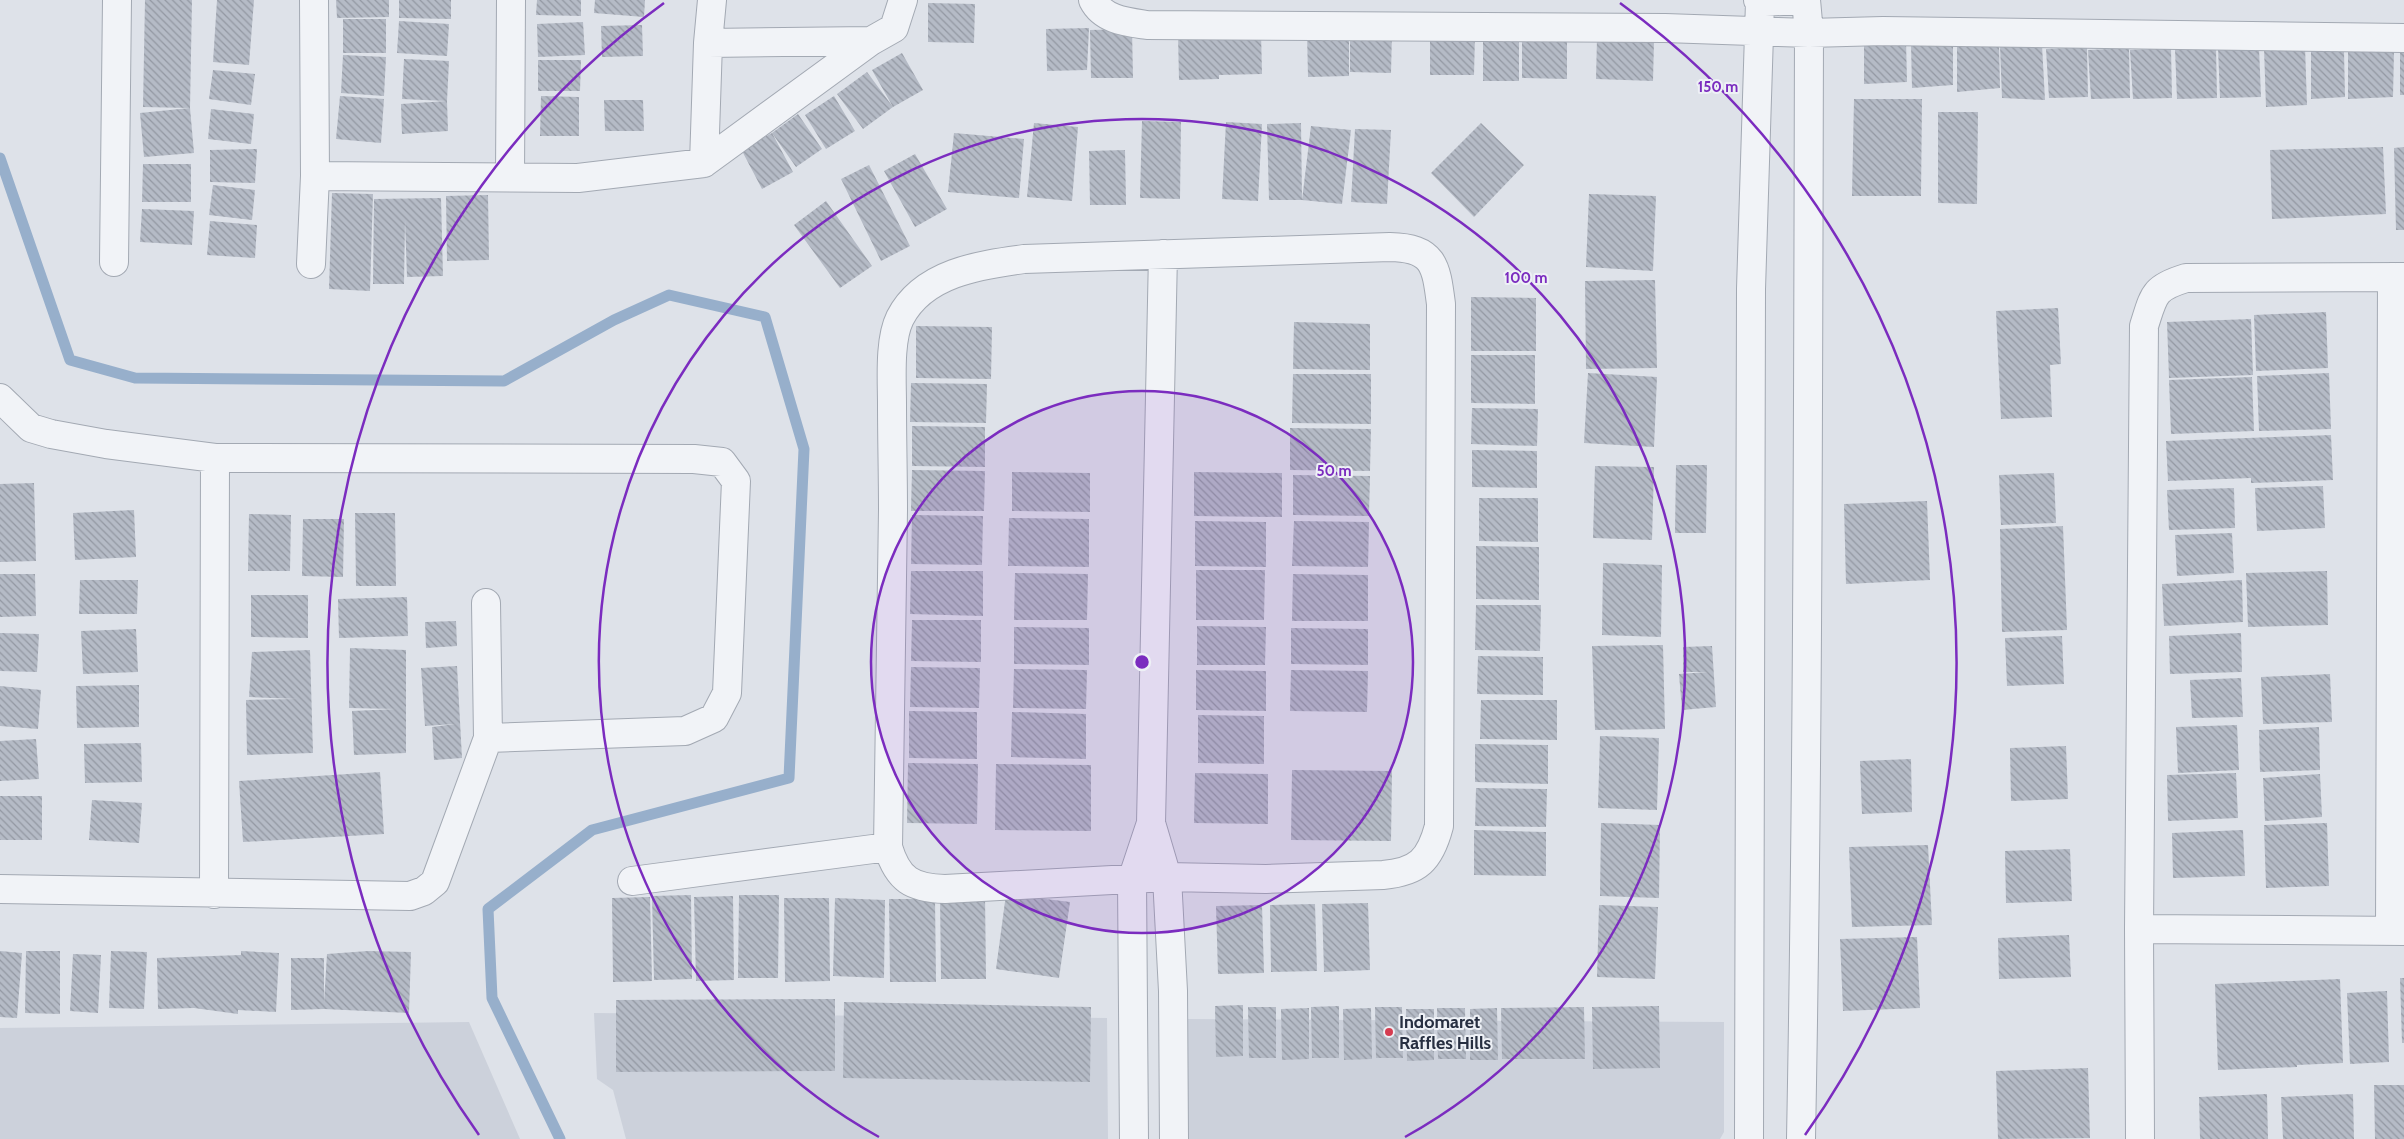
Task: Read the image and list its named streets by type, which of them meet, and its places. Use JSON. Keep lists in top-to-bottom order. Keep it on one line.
{"places":["Indomaret Raffles Hills"],"rings":["150 m","100 m","50 m"]}
